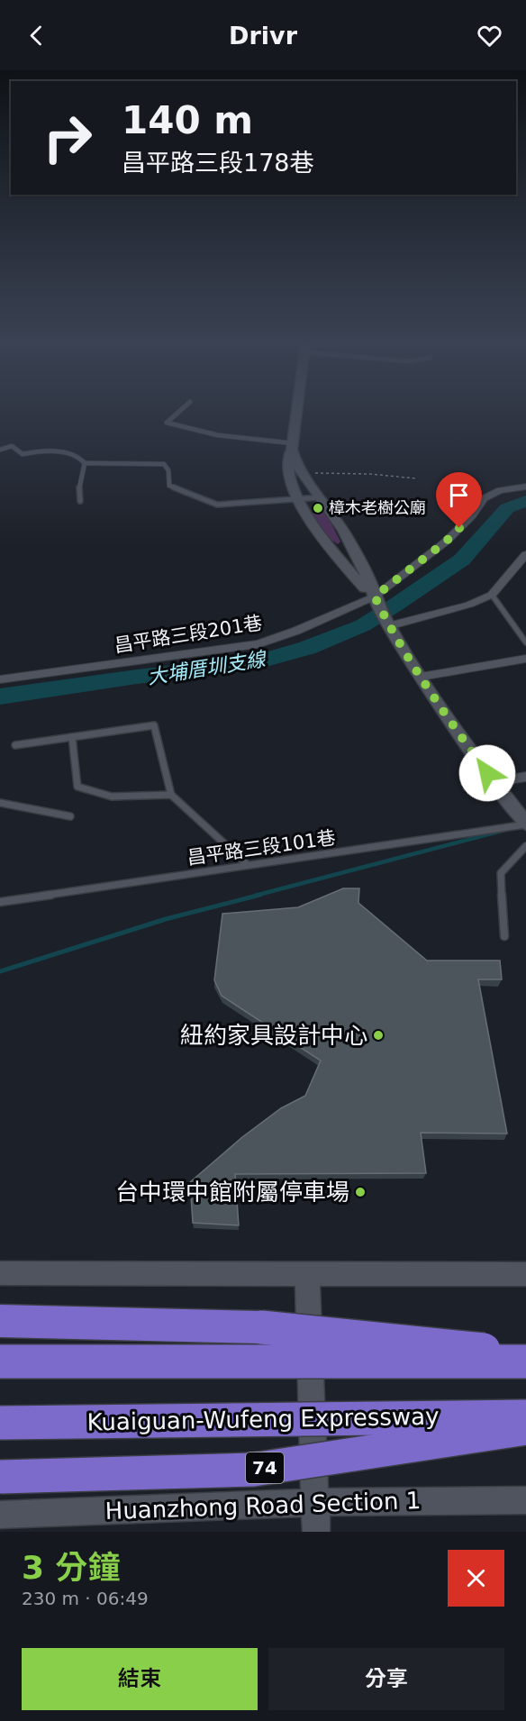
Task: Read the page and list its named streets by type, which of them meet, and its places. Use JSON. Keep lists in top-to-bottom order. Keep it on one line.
{"streets":{"highway":["Kuaiguan-Wufeng Expressway","74"],"street":["昌平路三段201巷","Huanzhong Road Section 1"],"lane":["昌平路三段101巷"]},"water":["大埔厝圳支線"],"places":["樟木老樹公廟","紐約家具設計中心","台中環中館附屬停車場"],"page":{"header":"Drivr","turn":["140 m","昌平路三段178巷"],"heading":["3 分鐘","230 m · 06:49"],"buttons":["結束","分享"]}}
